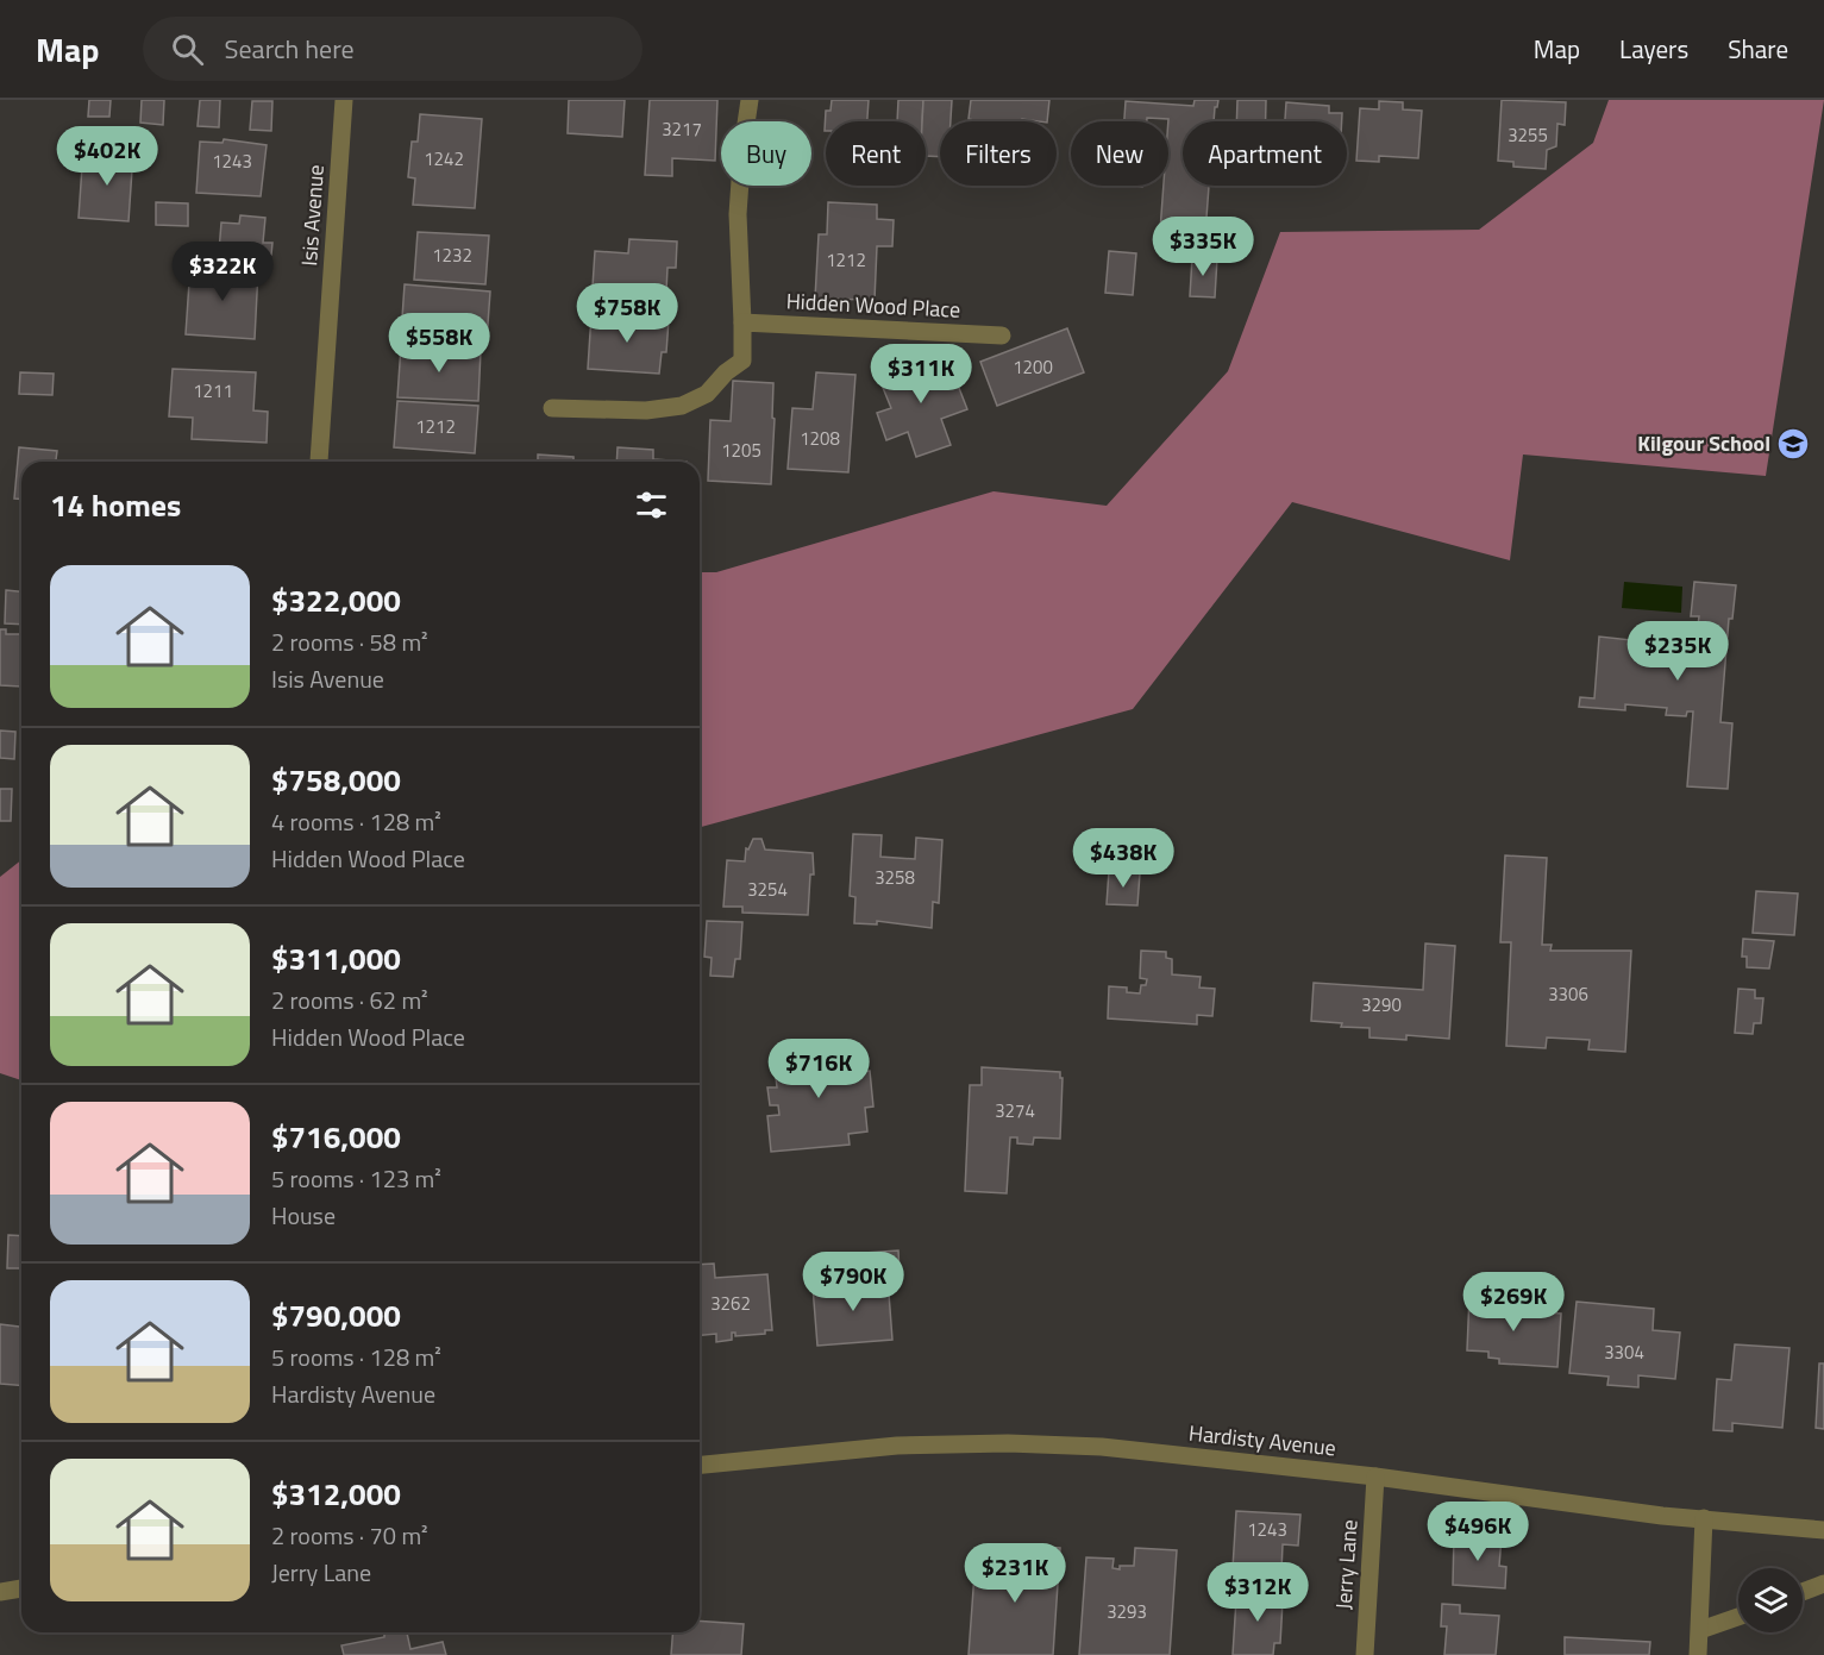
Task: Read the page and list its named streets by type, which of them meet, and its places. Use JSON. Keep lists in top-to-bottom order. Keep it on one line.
{"streets":{"street":["Isis Avenue","Hidden Wood Place","Hardisty Avenue","Jerry Lane"]},"crossings":[["Hardisty Avenue","Jerry Lane"]],"places":{"school or university":["Kilgour School"]},"house_numbers":["3217","3255","1242","1243","1232","1212","1200","1211","1212","1208","1205","3258","3254","3306","3290","3274","3262","3304","1243","3293"],"page":{"header":"Map","search":"Search here","nav":["Map","Layers","Share"],"chip":["Buy","Rent","Filters","New","Apartment"],"price":["$402K","$335K","$322K","$758K","$558K","$311K","$235K","$438K","$716K","$790K","$269K","$496K","$231K","$312K"],"heading":"14 homes","list":[{"name":"$322,000","note":"2 rooms · 58 m² · Isis Avenue"},{"name":"$758,000","note":"4 rooms · 128 m² · Hidden Wood Place"},{"name":"$311,000","note":"2 rooms · 62 m² · Hidden Wood Place"},{"name":"$716,000","note":"5 rooms · 123 m² · House"},{"name":"$790,000","note":"5 rooms · 128 m² · Hardisty Avenue"},{"name":"$312,000","note":"2 rooms · 70 m² · Jerry Lane"}]}}
